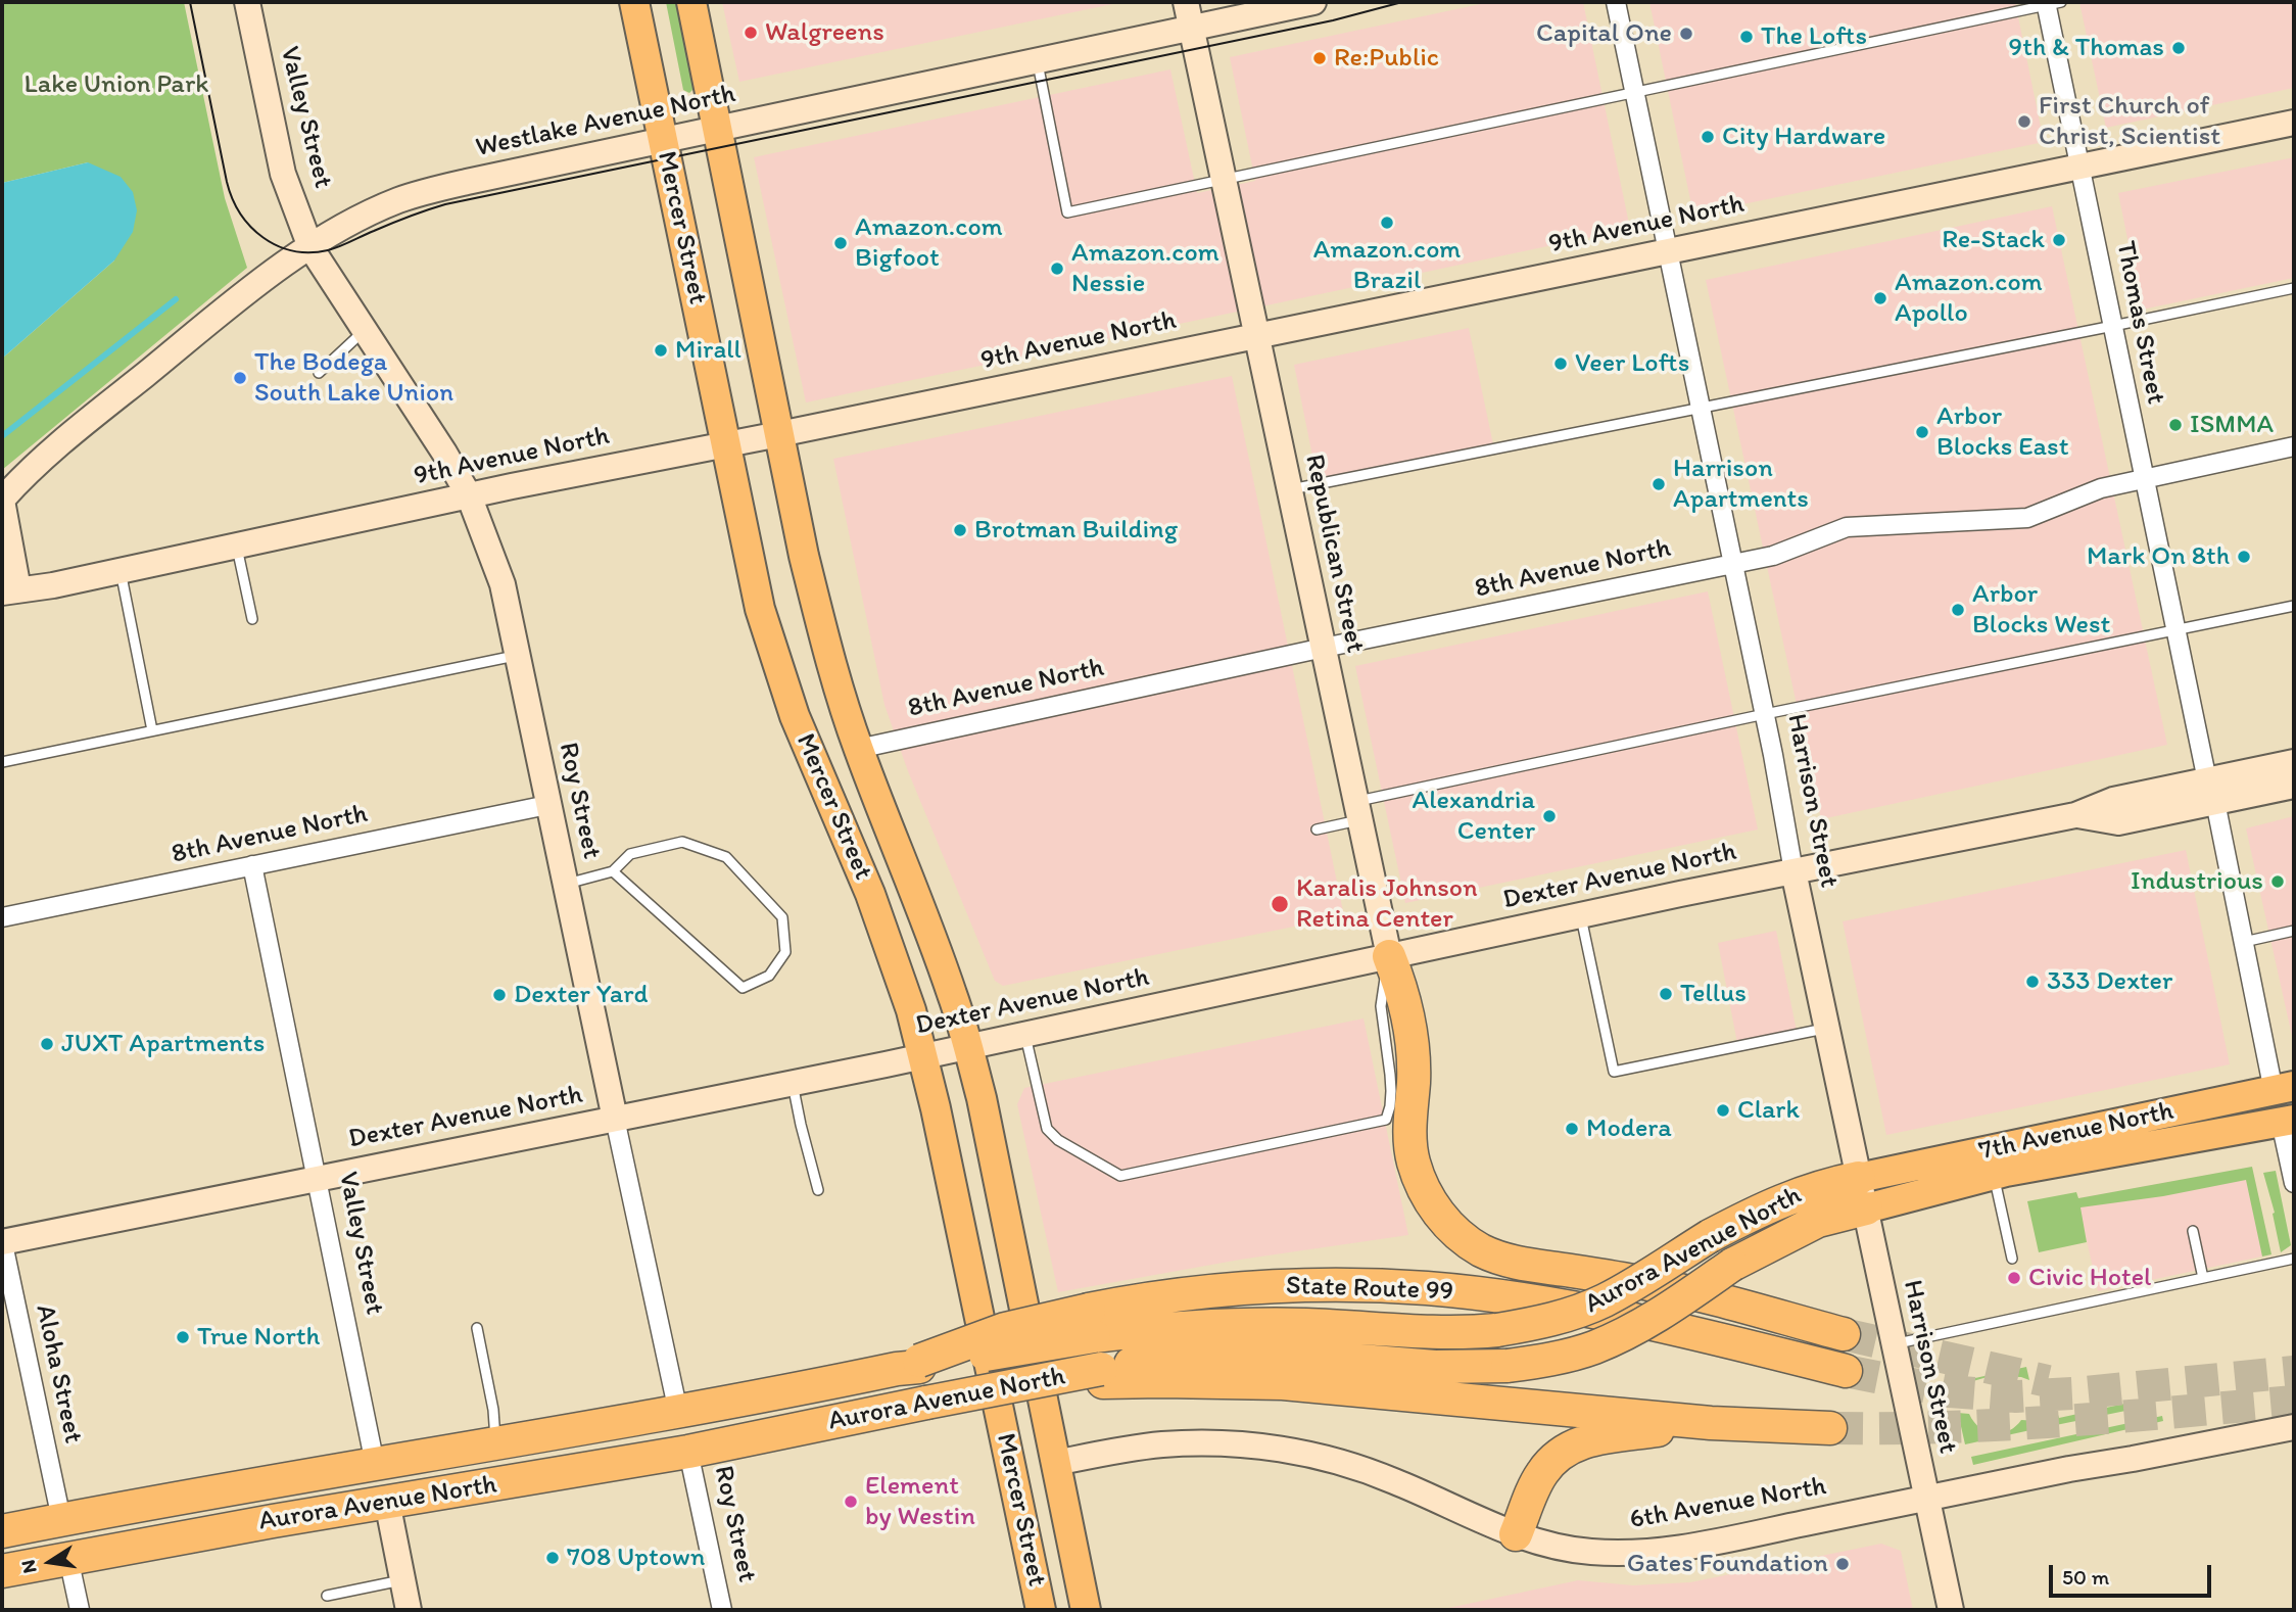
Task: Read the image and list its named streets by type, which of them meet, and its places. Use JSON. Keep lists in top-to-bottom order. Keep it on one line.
{"streets":{"highway":["Aurora Avenue North","State Route 99"],"main road":["Valley Street","Westlake Avenue North","9th Avenue North","Mercer Street","Republican Street","Roy Street","Harrison Street","Dexter Avenue North","7th Avenue North","6th Avenue North"],"street":["Thomas Street","8th Avenue North","Aloha Street"]},"crossings":[["Valley Street","Westlake Avenue North"],["Valley Street","8th Avenue North"],["Valley Street","Roy Street"],["Valley Street","Dexter Avenue North"],["Valley Street","Aurora Avenue North"],["Westlake Avenue North","9th Avenue North"],["Westlake Avenue North","Mercer Street"],["Westlake Avenue North","Republican Street"],["Westlake Avenue North","Roy Street"],["9th Avenue North","Mercer Street"],["9th Avenue North","Thomas Street"],["9th Avenue North","Republican Street"],["9th Avenue North","Roy Street"],["9th Avenue North","Harrison Street"],["Mercer Street","8th Avenue North"],["Mercer Street","Dexter Avenue North"],["Mercer Street","6th Avenue North"],["Thomas Street","8th Avenue North"],["Thomas Street","Dexter Avenue North"],["Thomas Street","7th Avenue North"],["Republican Street","8th Avenue North"],["Republican Street","Dexter Avenue North"],["8th Avenue North","Roy Street"],["8th Avenue North","Harrison Street"],["Roy Street","Dexter Avenue North"],["Roy Street","Aurora Avenue North"],["Harrison Street","Dexter Avenue North"],["Harrison Street","7th Avenue North"],["Harrison Street","Aurora Avenue North"],["Harrison Street","6th Avenue North"],["Dexter Avenue North","Aloha Street"],["7th Avenue North","Aurora Avenue North"],["Aurora Avenue North","State Route 99"],["Aurora Avenue North","Aloha Street"]],"parks":["Lake Union Park"],"places":["Walgreens","Capital One","The Lofts","9th & Thomas","Re:Public","First Church of Christ, Scientist","City Hardware","Amazon.com Brazil","Re-Stack","Amazon.com Bigfoot","Amazon.com Nessie","Amazon.com Apollo","Mirall","Veer Lofts","The Bodega South Lake Union","ISMMA","Arbor Blocks East","Harrison Apartments","Brotman Building","Mark On 8th","Arbor Blocks West","Alexandria Center","Industrious","Karalis Johnson Retina Center","333 Dexter","Tellus","Dexter Yard","JUXT Apartments","Clark","Modera","Civic Hotel","True North","Element by Westin","708 Uptown","Gates Foundation"],"scale_bar":"50 m","north":"left"}
